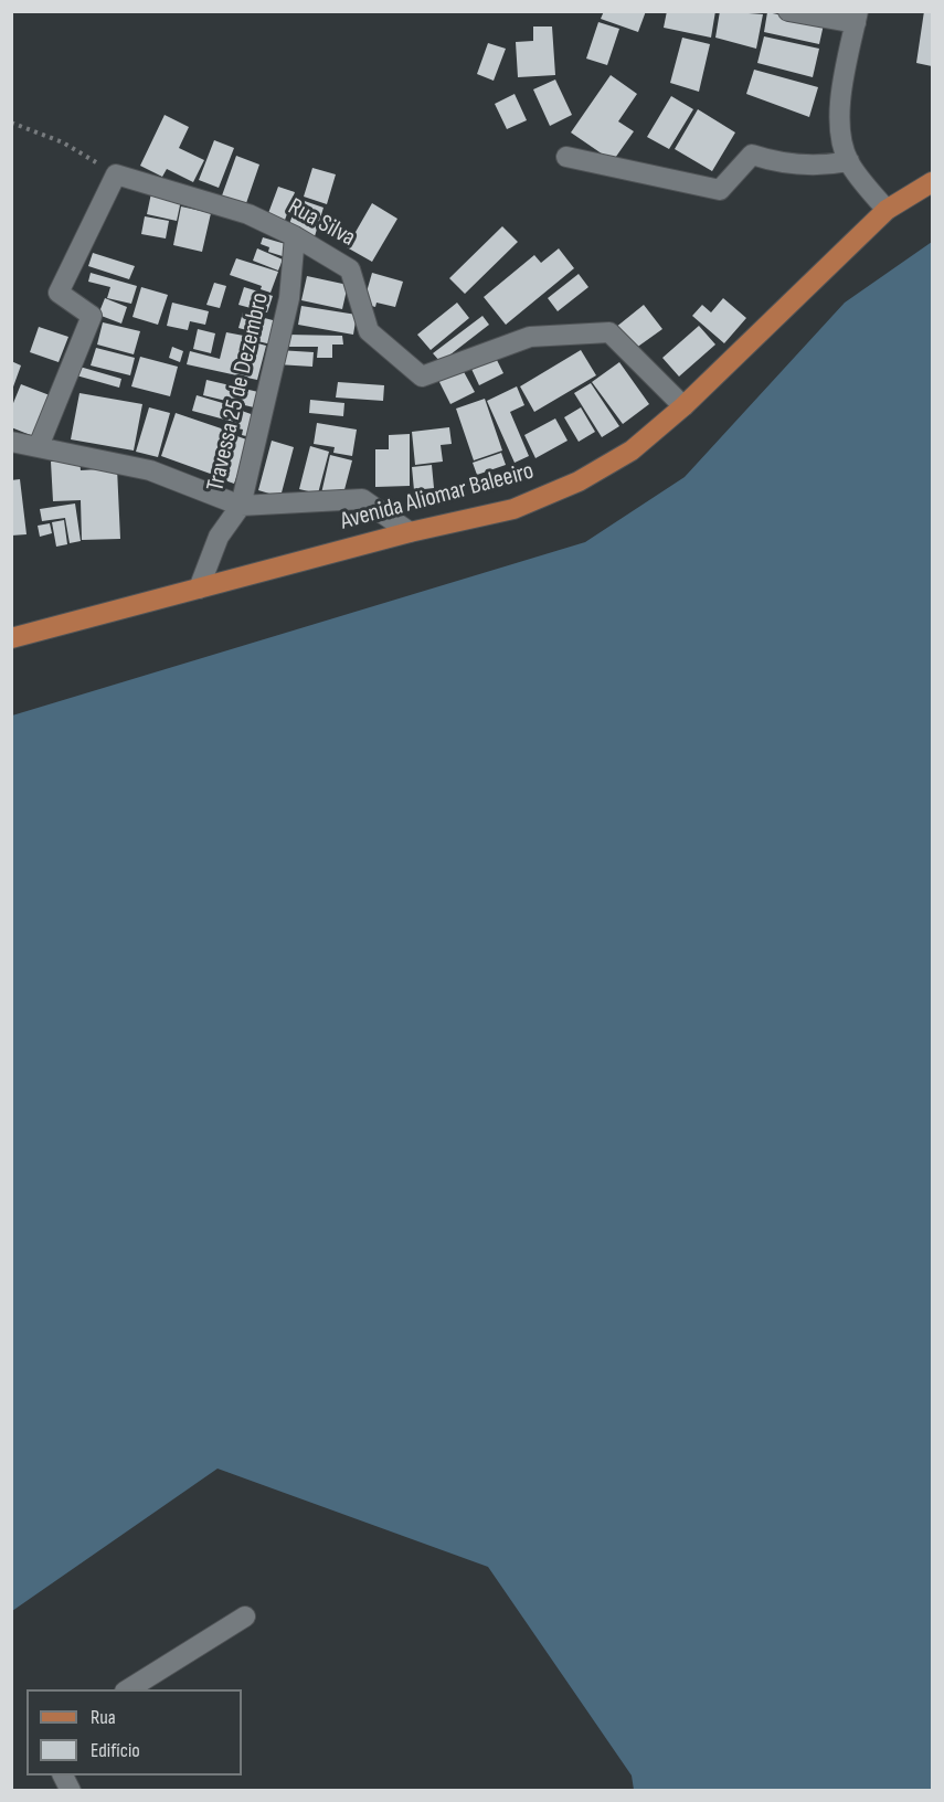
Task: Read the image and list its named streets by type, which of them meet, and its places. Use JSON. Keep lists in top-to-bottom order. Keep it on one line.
{"streets":{"main road":["Avenida Aliomar Baleeiro"],"street":["Rua Silva","Travessa 25 de Dezembro"]},"crossings":[["Rua Silva","Travessa 25 de Dezembro"],["Rua Silva","Avenida Aliomar Baleeiro"],["Travessa 25 de Dezembro","Avenida Aliomar Baleeiro"]],"legend":["Rua","Edifício"]}
